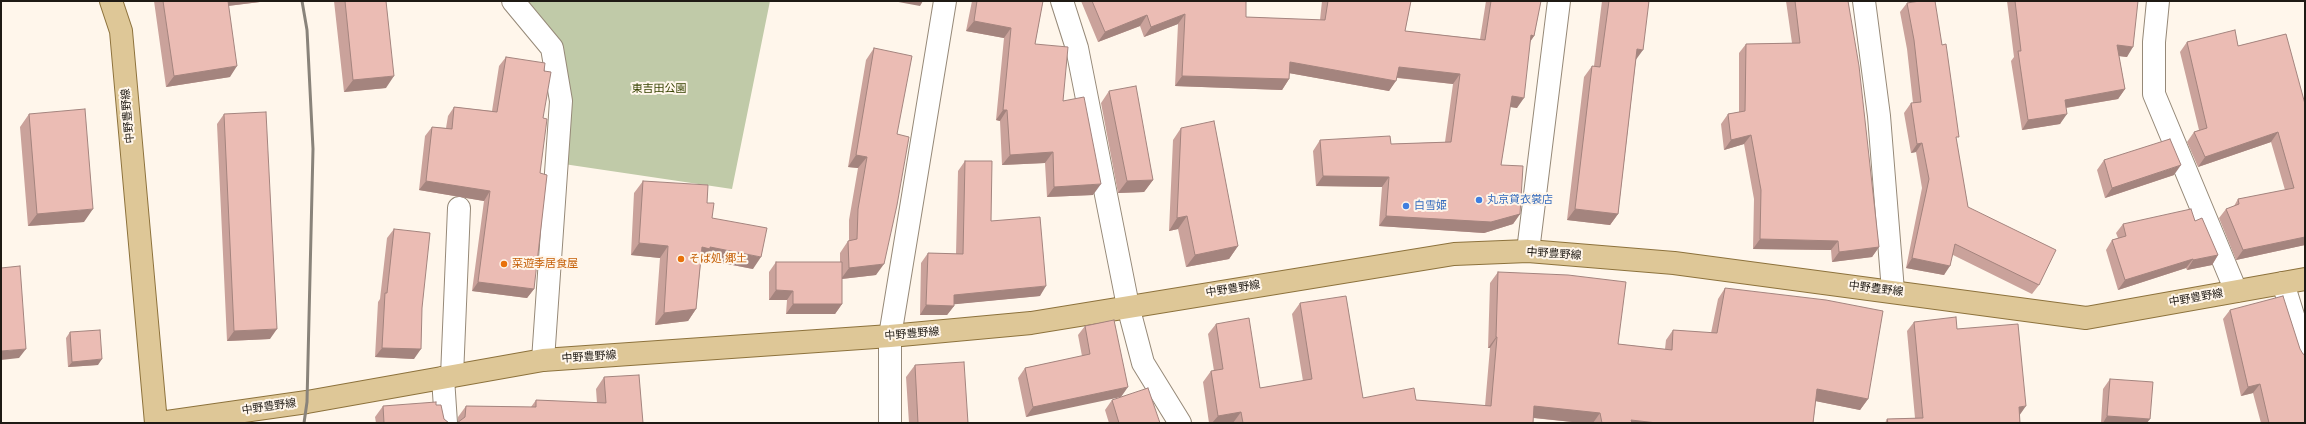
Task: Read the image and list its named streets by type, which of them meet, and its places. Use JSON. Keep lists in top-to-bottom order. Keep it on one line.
{"streets":{"main road":["中野豊野線"]},"parks":["東吉田公園"],"places":["丸京貸衣裳店","白雪姫","そば処 郷土","菜遊季居食屋"]}
